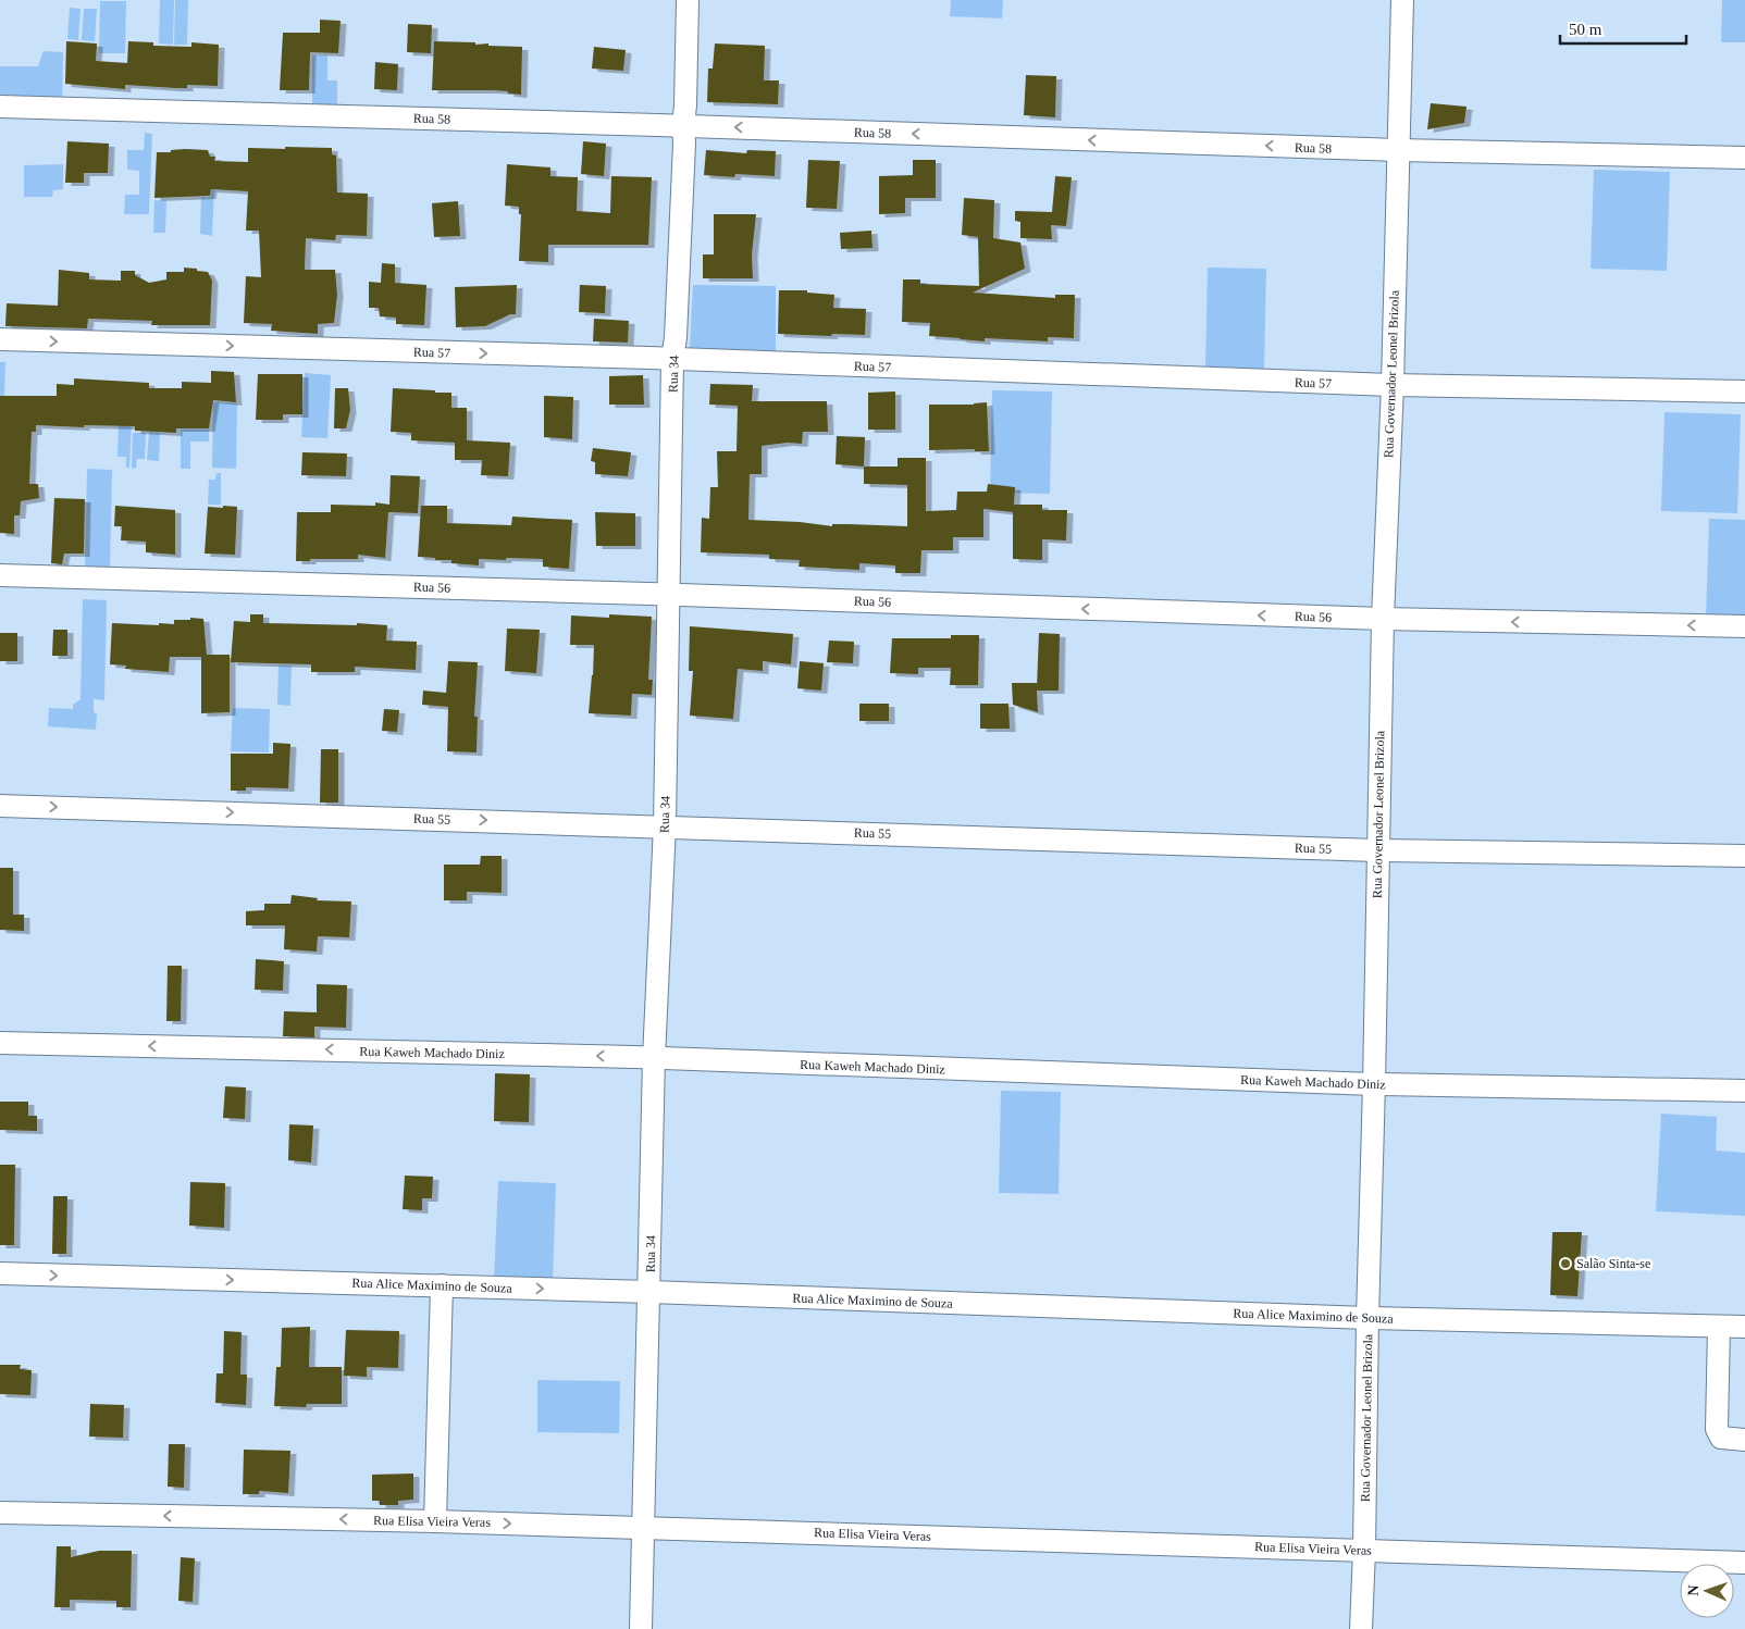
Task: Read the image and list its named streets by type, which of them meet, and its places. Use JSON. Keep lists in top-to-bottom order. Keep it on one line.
{"streets":{"street":["Rua 58","Rua 57","Rua 34","Rua Governador Leonel Brizola","Rua 56","Rua 55","Rua Kaweh Machado Diniz","Rua Alice Maximino de Souza","Rua Elisa Vieira Veras"]},"crossings":[["Rua 58","Rua 34"],["Rua 58","Rua Governador Leonel Brizola"],["Rua 57","Rua 34"],["Rua 57","Rua Governador Leonel Brizola"],["Rua 34","Rua 56"],["Rua 34","Rua 55"],["Rua 34","Rua Kaweh Machado Diniz"],["Rua 34","Rua Alice Maximino de Souza"],["Rua 34","Rua Elisa Vieira Veras"],["Rua Governador Leonel Brizola","Rua 56"],["Rua Governador Leonel Brizola","Rua 55"],["Rua Governador Leonel Brizola","Rua Kaweh Machado Diniz"],["Rua Governador Leonel Brizola","Rua Alice Maximino de Souza"],["Rua Governador Leonel Brizola","Rua Elisa Vieira Veras"]],"one_way":["Rua 58","Rua 57","Rua 56","Rua 55","Rua Kaweh Machado Diniz","Rua Alice Maximino de Souza"],"places":["Salão Sinta-se"],"scale_bar":"50 m","north":"left"}
